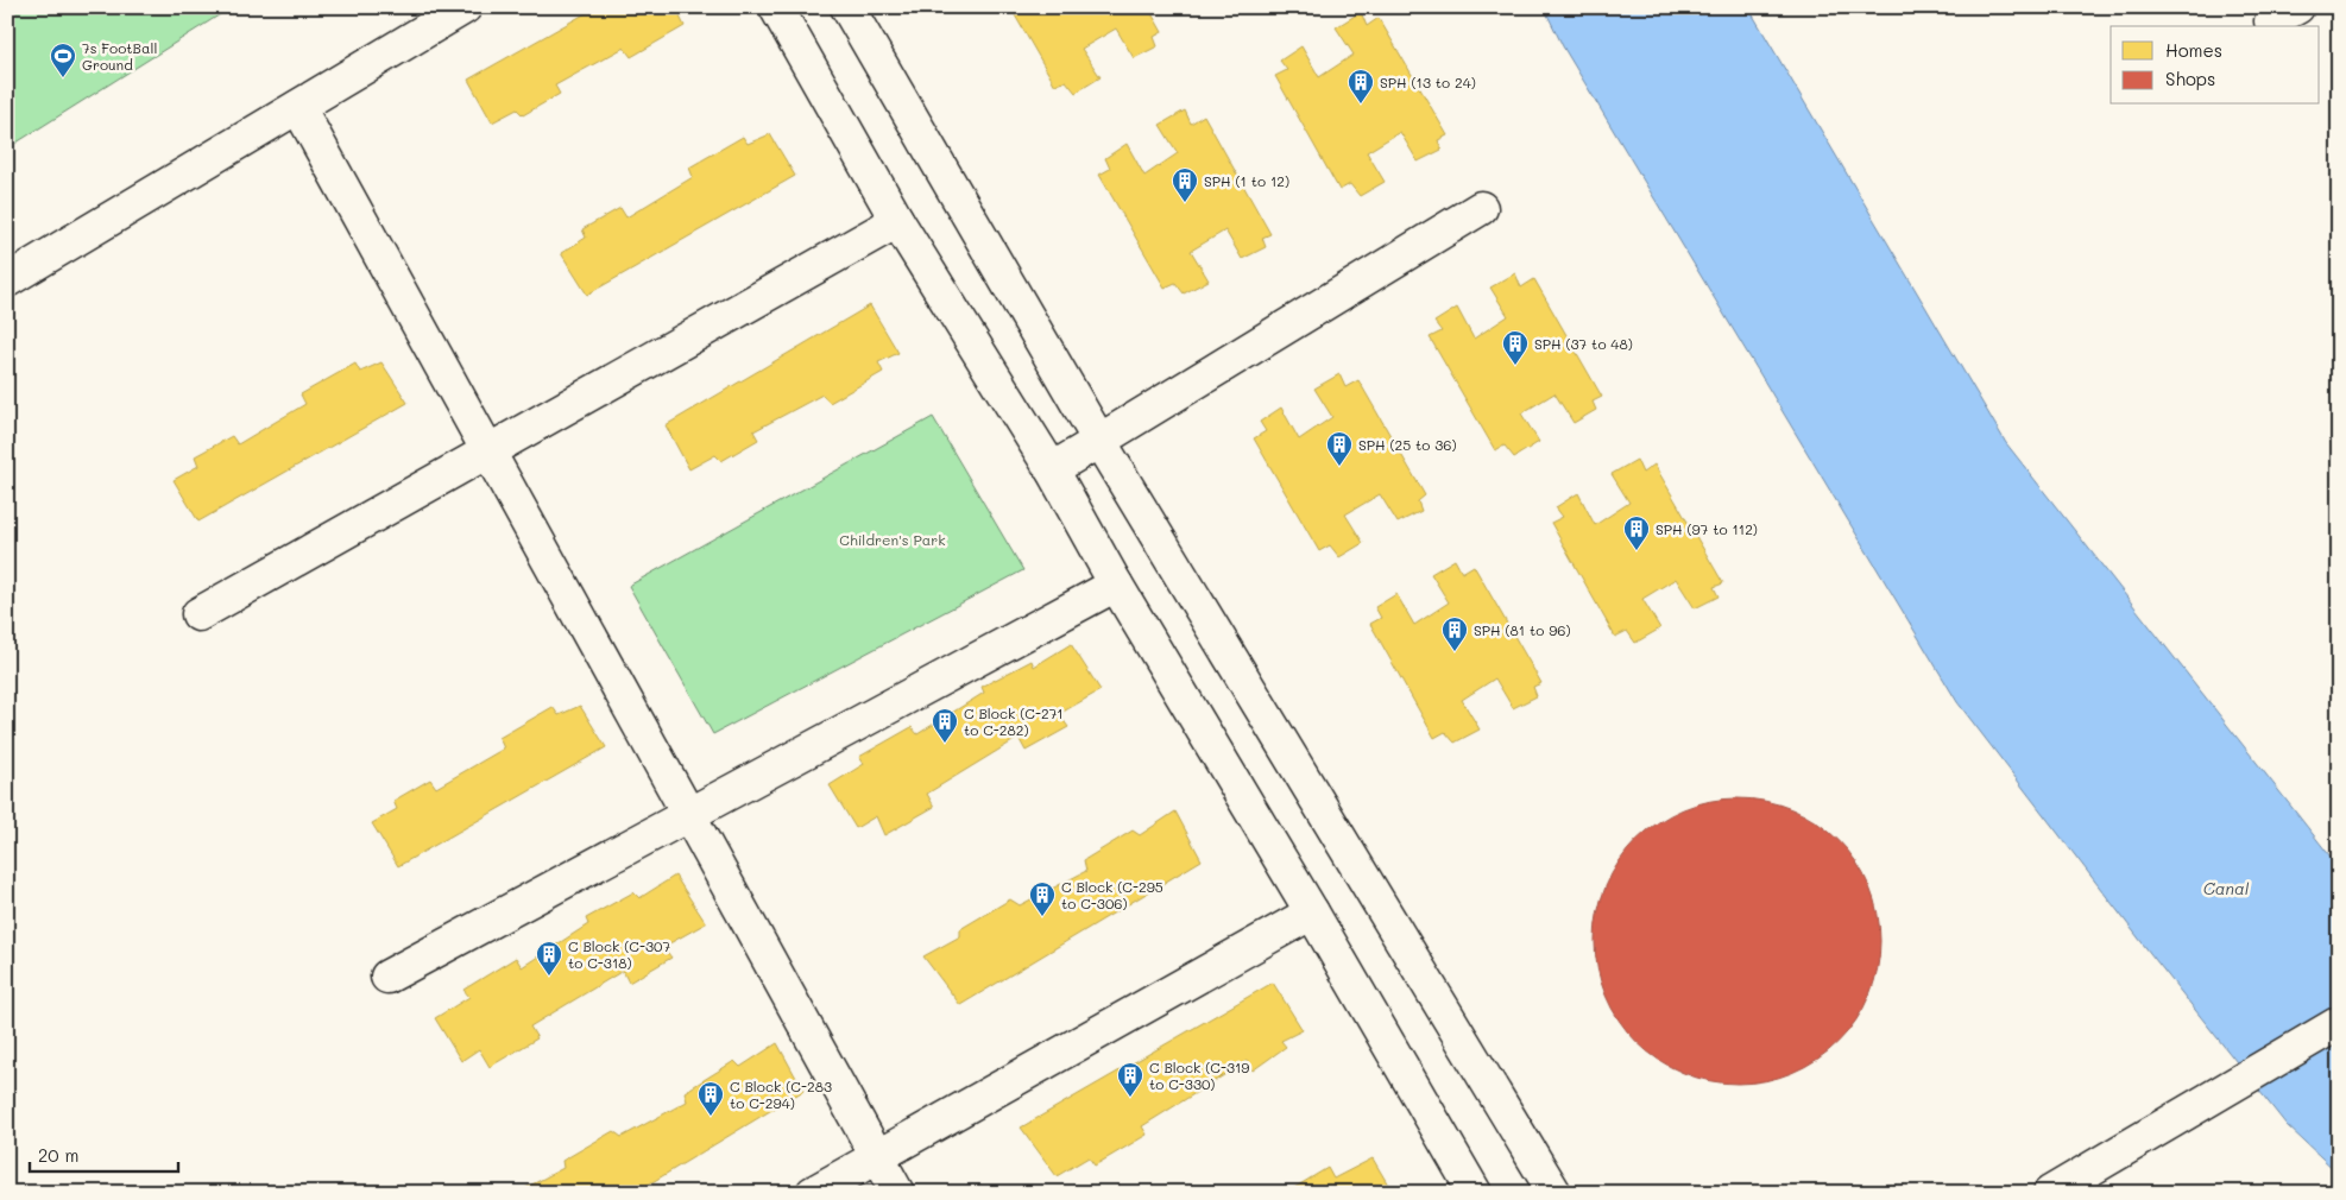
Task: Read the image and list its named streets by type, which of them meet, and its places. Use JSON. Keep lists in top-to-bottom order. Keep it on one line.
{"water":["Canal"],"parks":["Children's Park"],"places":{"sports":["7s FootBall Ground"],"building":["SPH (13 to 24)","SPH (1 to 12)","SPH (37 to 48)","SPH (25 to 36)","SPH (97 to 112)","SPH (81 to 96)","C Block (C-271 to C-282)","C Block (C-295 to C-306)","C Block (C-307 to C-318)","C Block (C-319 to C-330)","C Block (C-283 to C-294)"]},"legend":["Homes","Shops"],"scale_bar":"20 m"}
